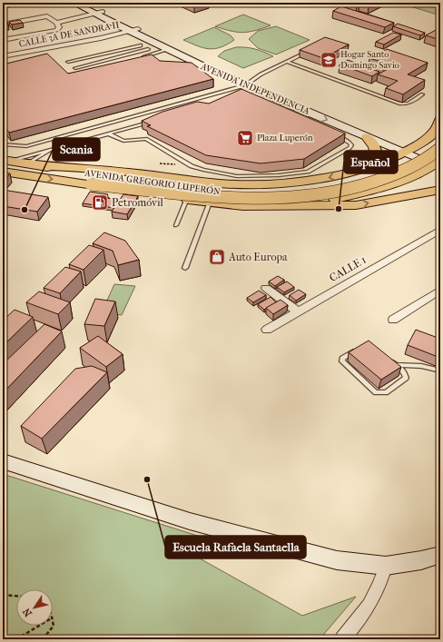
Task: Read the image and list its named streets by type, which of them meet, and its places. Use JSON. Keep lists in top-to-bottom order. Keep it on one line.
{"streets":{"main road":["AVENIDA INDEPENDENCIA","AVENIDA GREGORIO LUPERÓN"],"street":["CALLE 3A DE SANDRA II","CALLE 1"]},"crossings":[["CALLE 3A DE SANDRA II","AVENIDA INDEPENDENCIA"]],"places":{"school or university":["Hogar Santo Domingo Savio"],"supermarket":["Plaza Luperón"],"fuel station":["Petromóvil"],"other":["Español","Scania","Escuela Rafaela Santaella"],"shop":["Auto Europa"]},"north":"bottom left"}
